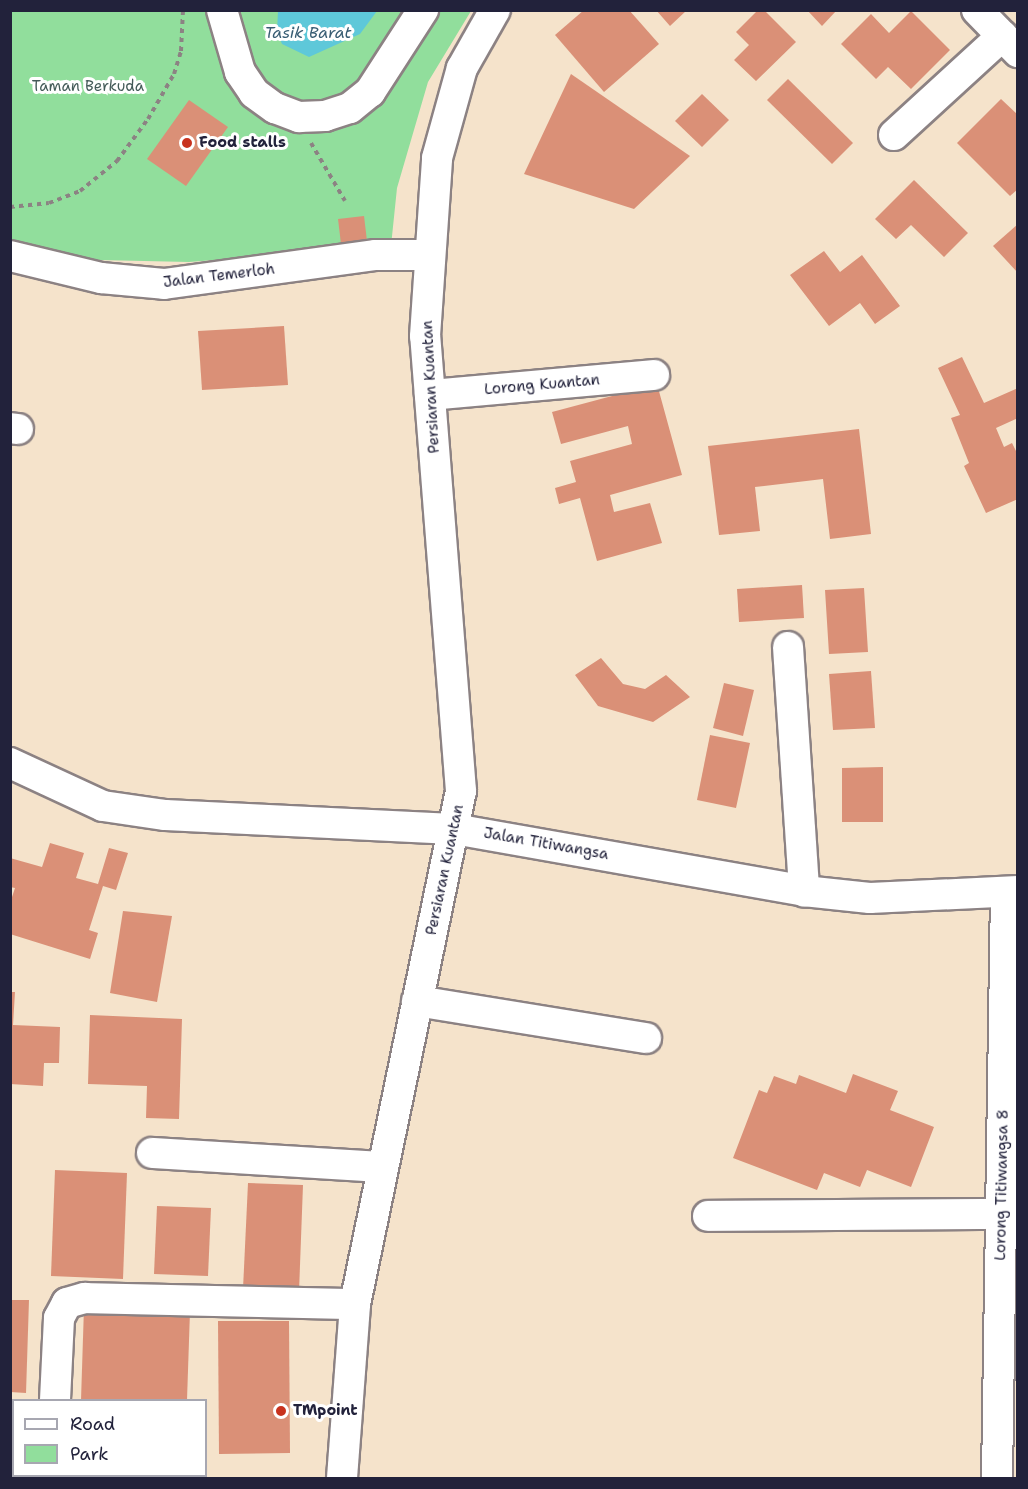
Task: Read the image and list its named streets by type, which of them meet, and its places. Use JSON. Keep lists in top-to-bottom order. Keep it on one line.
{"streets":{"street":["Jalan Temerloh","Lorong Kuantan","Persiaran Kuantan","Jalan Titiwangsa","Lorong Titiwangsa 8"]},"crossings":[["Jalan Temerloh","Persiaran Kuantan"],["Lorong Kuantan","Persiaran Kuantan"],["Persiaran Kuantan","Jalan Titiwangsa"],["Jalan Titiwangsa","Lorong Titiwangsa 8"]],"water":["Tasik Barat"],"parks":["Taman Berkuda"],"places":["Food stalls","TMpoint"],"legend":["Road","Park"]}
